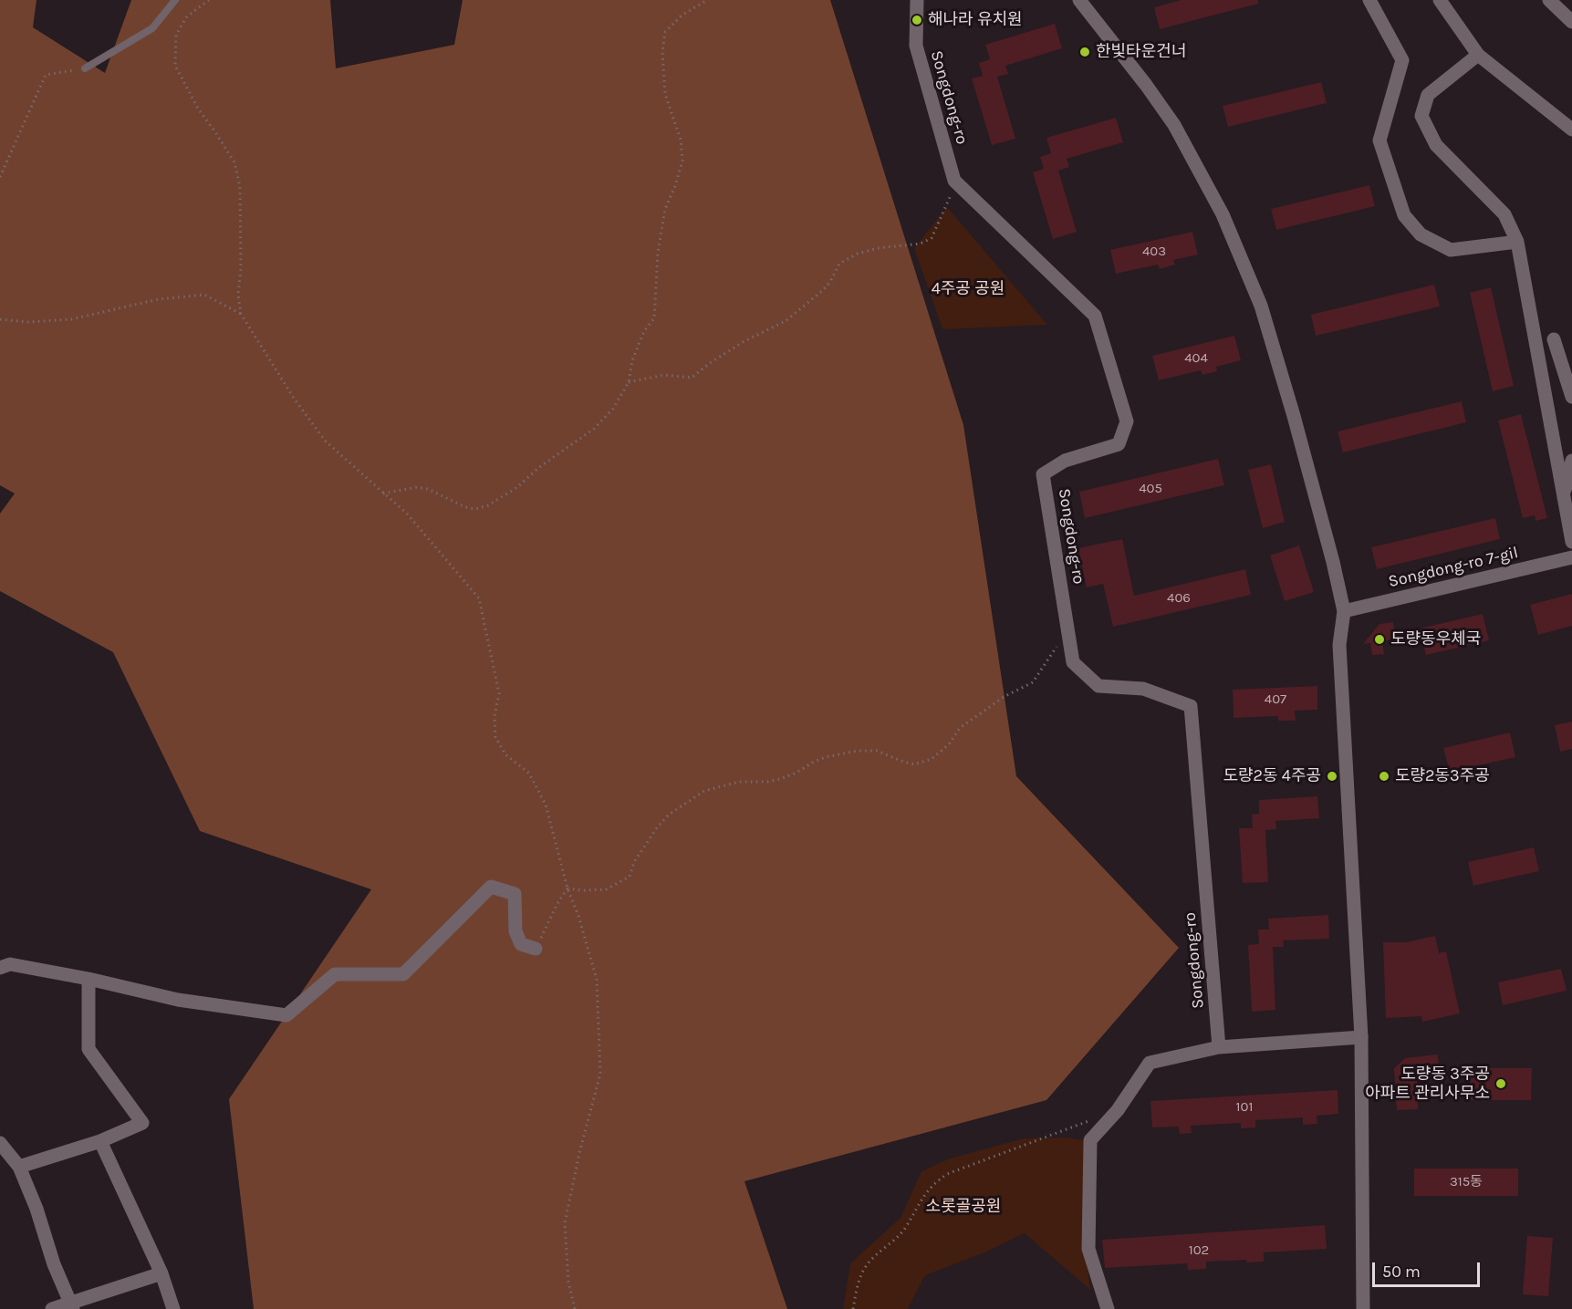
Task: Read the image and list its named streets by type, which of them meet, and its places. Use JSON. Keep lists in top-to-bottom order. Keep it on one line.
{"streets":{"street":["Songdong-ro","Songdong-ro 7-gil"]},"parks":["4주공 공원","소롯골공원"],"places":["해나라 유치원","한빛타운건너","도량동우체국","도량2동 4주공","도량2동3주공","도량동 3주공 아파트 관리사무소"],"house_numbers":["403","404","405","406","407","101","315동","102"],"scale_bar":"50 m"}
